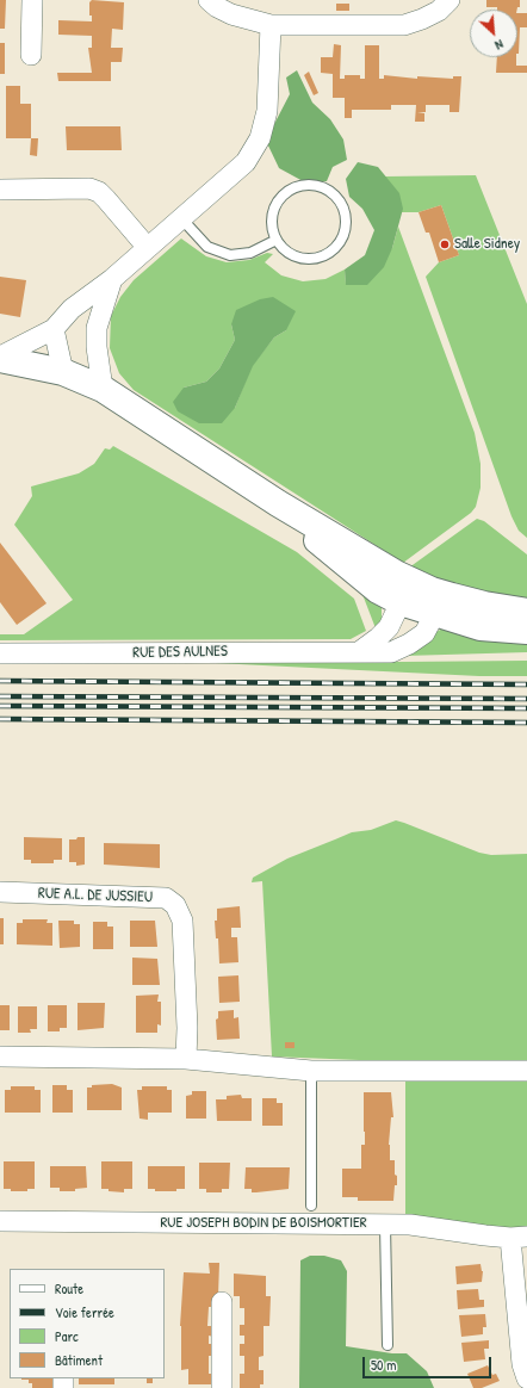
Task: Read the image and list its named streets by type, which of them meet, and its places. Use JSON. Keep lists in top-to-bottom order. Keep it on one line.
{"streets":{"street":["RUE DES AULNES","RUE A.L. DE JUSSIEU","RUE JOSEPH BODIN DE BOISMORTIER"]},"places":["Salle Sidney"],"legend":["Route","Voie ferrée","Parc","Bâtiment"],"scale_bar":"50 m","north":"bottom right"}
